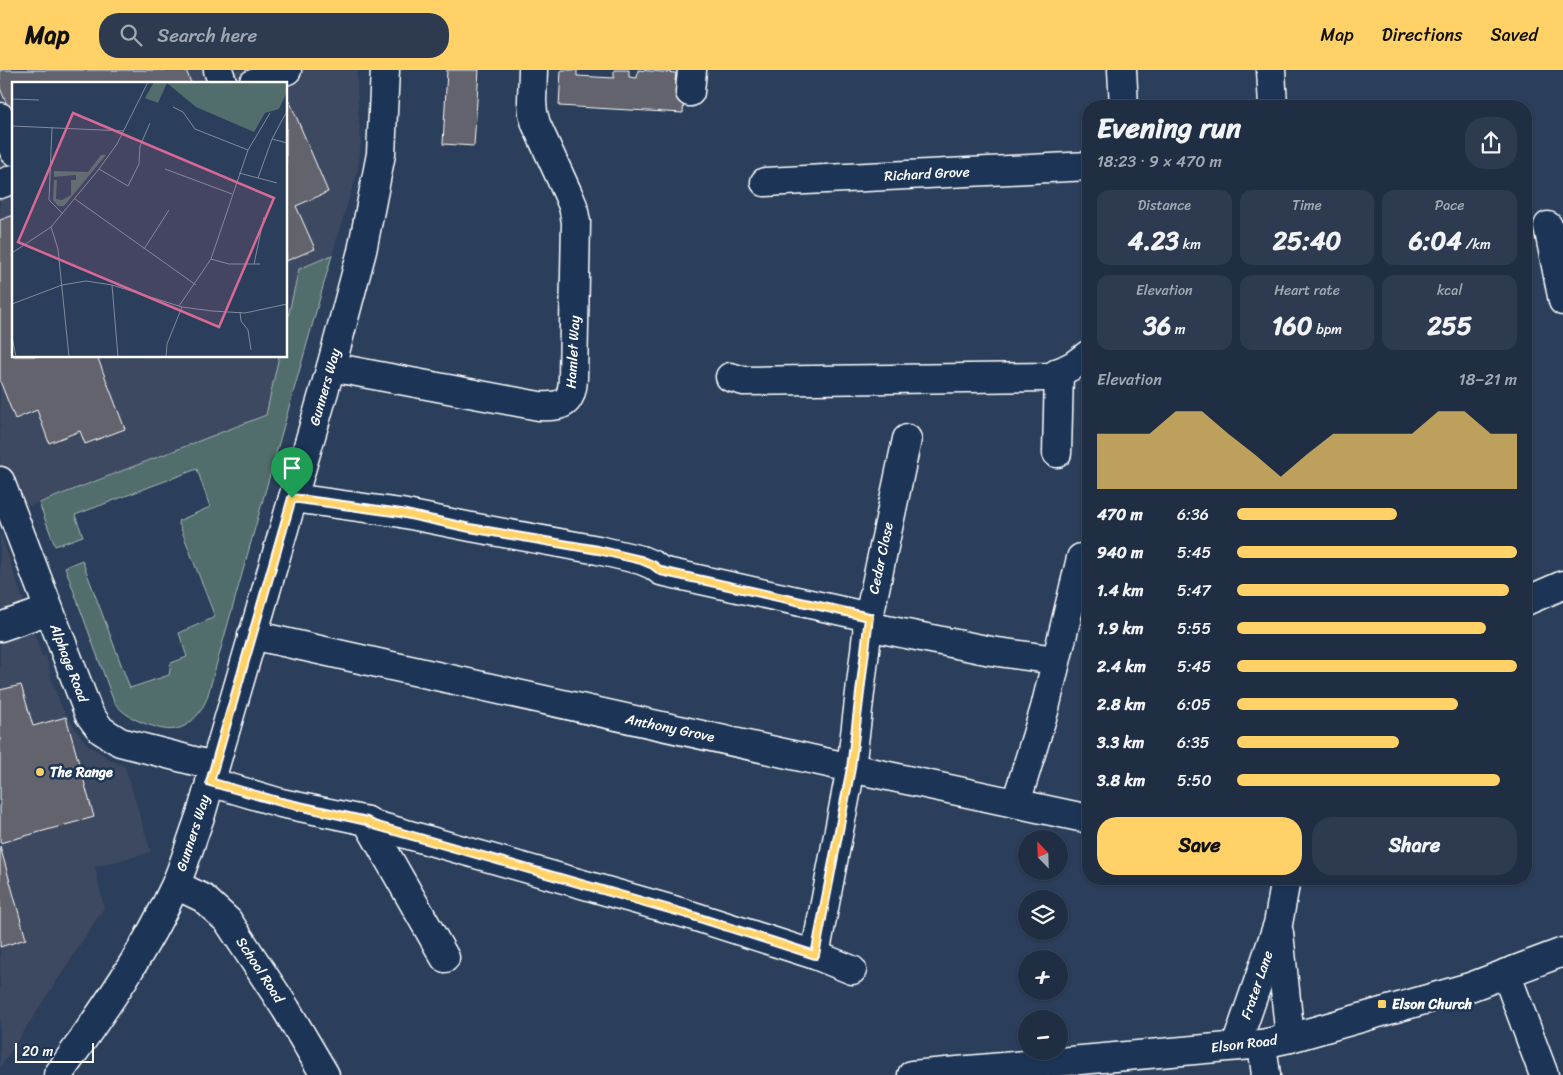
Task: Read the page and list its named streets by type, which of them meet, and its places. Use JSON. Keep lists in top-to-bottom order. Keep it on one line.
{"streets":{"street":["Richard Grove","Hamlet Way","Gunners Way","Cedar Close","Alphage Road","Anthony Grove","School Road","Frater Lane","Elson Road"]},"crossings":[["Hamlet Way","Gunners Way"],["Gunners Way","Alphage Road"],["Gunners Way","Anthony Grove"],["Gunners Way","School Road"],["Cedar Close","Alphage Road"],["Cedar Close","Anthony Grove"],["Frater Lane","Elson Road"]],"places":{"other":["The Range"],"transit":["Elson Church"]},"scale_bar":"20 m","north":"top left","page":{"header":"Map","search":"Search here","nav":["Map","Directions","Saved"],"heading":["Evening run","18:23 · 9 × 470 m"],"stats":[["Distance","4.23 km"],["Time","25:40"],["Pace","6:04 /km"],["Elevation","36 m"],["Heart rate","160 bpm"],["kcal","255"]],"chart":["Elevation","18–21 m"],"list":[{"name":"470 m","note":"6:36"},{"name":"940 m","note":"5:45"},{"name":"1.4 km","note":"5:47"},{"name":"1.9 km","note":"5:55"},{"name":"2.4 km","note":"5:45"},{"name":"2.8 km","note":"6:05"},{"name":"3.3 km","note":"6:35"},{"name":"3.8 km","note":"5:50"}],"buttons":["Save","Share"],"map_buttons":["+","−"],"scale":"20 m"}}
